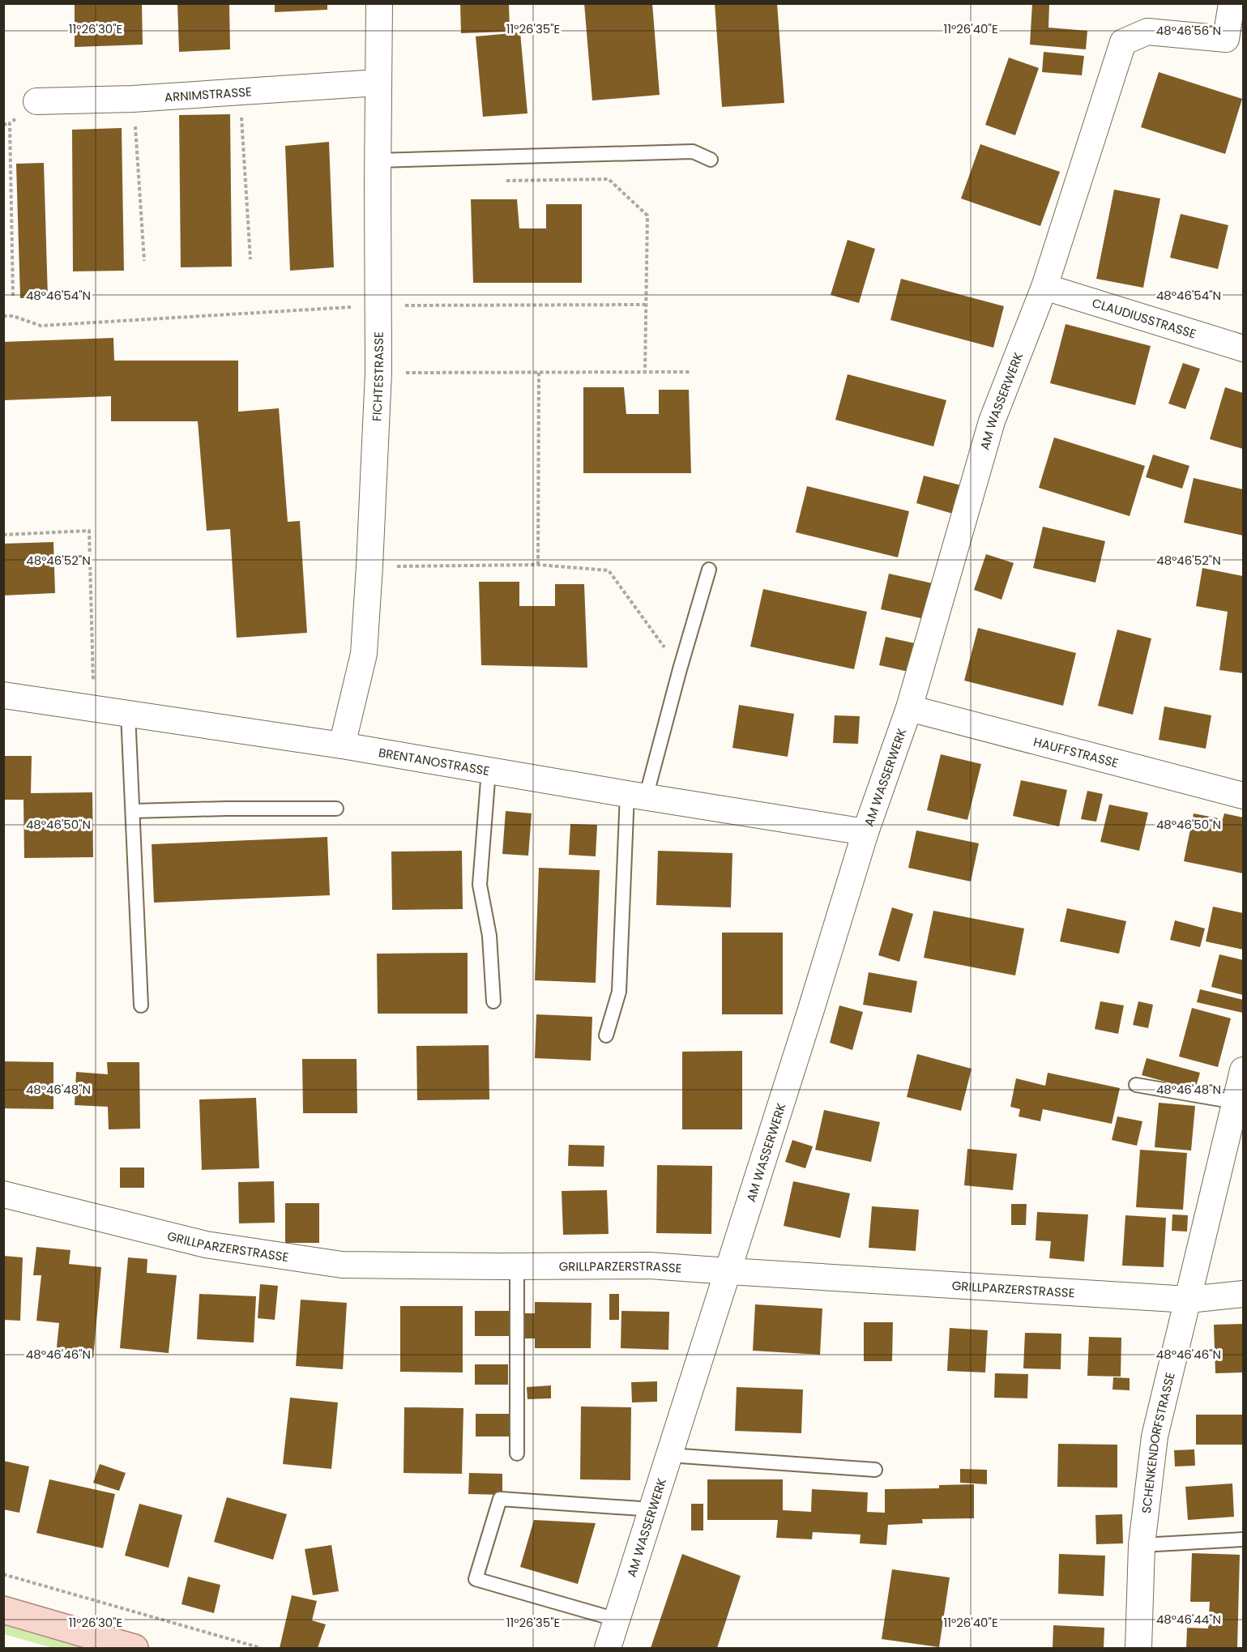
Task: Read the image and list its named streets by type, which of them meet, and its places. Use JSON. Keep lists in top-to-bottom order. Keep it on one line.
{"streets":{"street":["ARNIMSTRASSE","CLAUDIUSSTRASSE","FICHTESTRASSE","AM WASSERWERK","HAUFFSTRASSE","BRENTANOSTRASSE","GRILLPARZERSTRASSE","SCHENKENDORFSTRASSE"]},"crossings":[["ARNIMSTRASSE","FICHTESTRASSE"],["CLAUDIUSSTRASSE","AM WASSERWERK"],["FICHTESTRASSE","BRENTANOSTRASSE"],["AM WASSERWERK","HAUFFSTRASSE"],["AM WASSERWERK","BRENTANOSTRASSE"],["AM WASSERWERK","GRILLPARZERSTRASSE"],["GRILLPARZERSTRASSE","SCHENKENDORFSTRASSE"]],"coordinates":["11°26'30\"E","11°26'35\"E","11°26'40\"E","48°46'56\"N","48°46'54\"N","48°46'52\"N","48°46'50\"N","48°46'48\"N","48°46'46\"N","48°46'44\"N"]}
